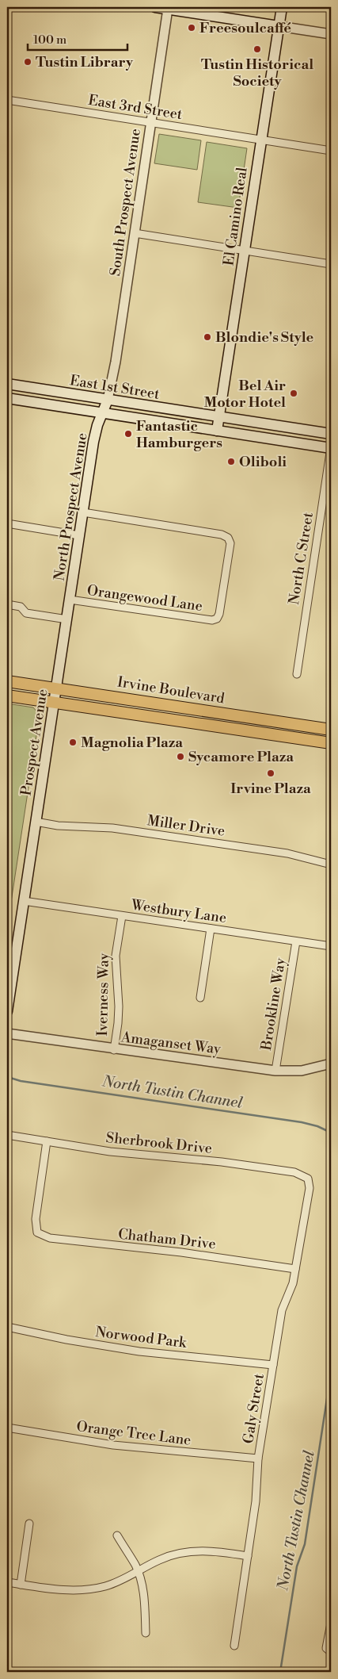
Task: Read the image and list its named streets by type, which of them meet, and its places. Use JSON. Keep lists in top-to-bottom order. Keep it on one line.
{"streets":{"main road":["El Camino Real","East 1st Street","North Prospect Avenue","Irvine Boulevard","Prospect Avenue"],"street":["East 3rd Street","South Prospect Avenue","North C Street","Orangewood Lane","Miller Drive","Westbury Lane","Iverness Way","Brookline Way","Amaganset Way","Sherbrook Drive","Chatham Drive","Norwood Park","Galy Street","Orange Tree Lane"]},"crossings":[["East 3rd Street","South Prospect Avenue"],["East 3rd Street","El Camino Real"],["South Prospect Avenue","East 1st Street"],["South Prospect Avenue","North Prospect Avenue"],["El Camino Real","East 1st Street"],["East 1st Street","North Prospect Avenue"],["East 1st Street","North C Street"],["North Prospect Avenue","Orangewood Lane"],["North Prospect Avenue","Prospect Avenue"],["Irvine Boulevard","Prospect Avenue"],["Prospect Avenue","Miller Drive"],["Prospect Avenue","Westbury Lane"],["Westbury Lane","Iverness Way"],["Westbury Lane","Brookline Way"],["Iverness Way","Amaganset Way"],["Brookline Way","Amaganset Way"],["Sherbrook Drive","Chatham Drive"],["Sherbrook Drive","Galy Street"],["Chatham Drive","Galy Street"],["Norwood Park","Galy Street"],["Galy Street","Orange Tree Lane"]],"water":["North Tustin Channel"],"places":["Freesoulcaffé","Tustin Historical Society","Tustin Library","Blondie's Style","Bel Air Motor Hotel","Fantastic Hamburgers","Oliboli","Magnolia Plaza","Sycamore Plaza","Irvine Plaza"],"scale_bar":"100 m"}
